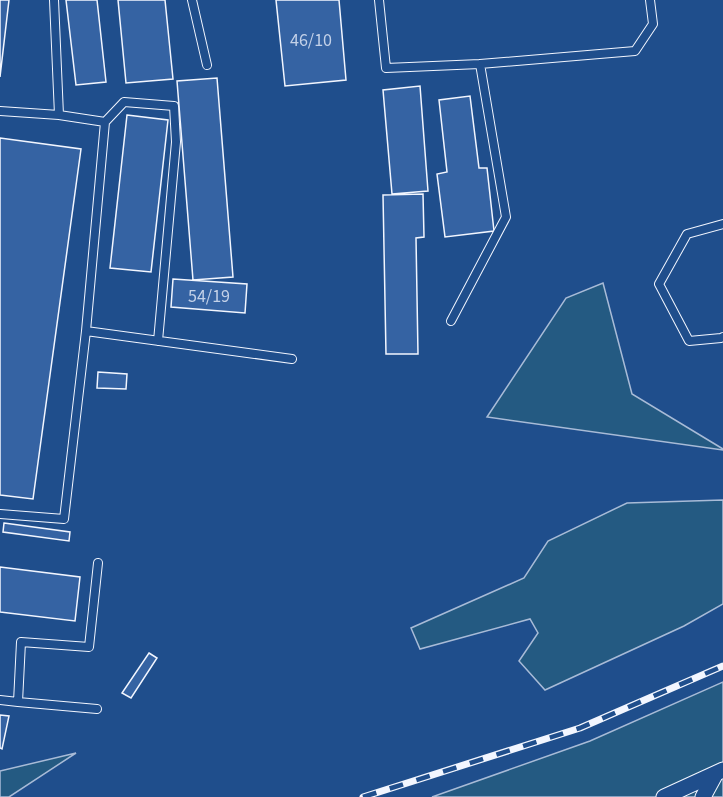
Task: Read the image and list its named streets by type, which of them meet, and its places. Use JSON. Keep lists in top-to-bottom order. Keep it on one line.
{"house_numbers":["46/10","54/19"]}
